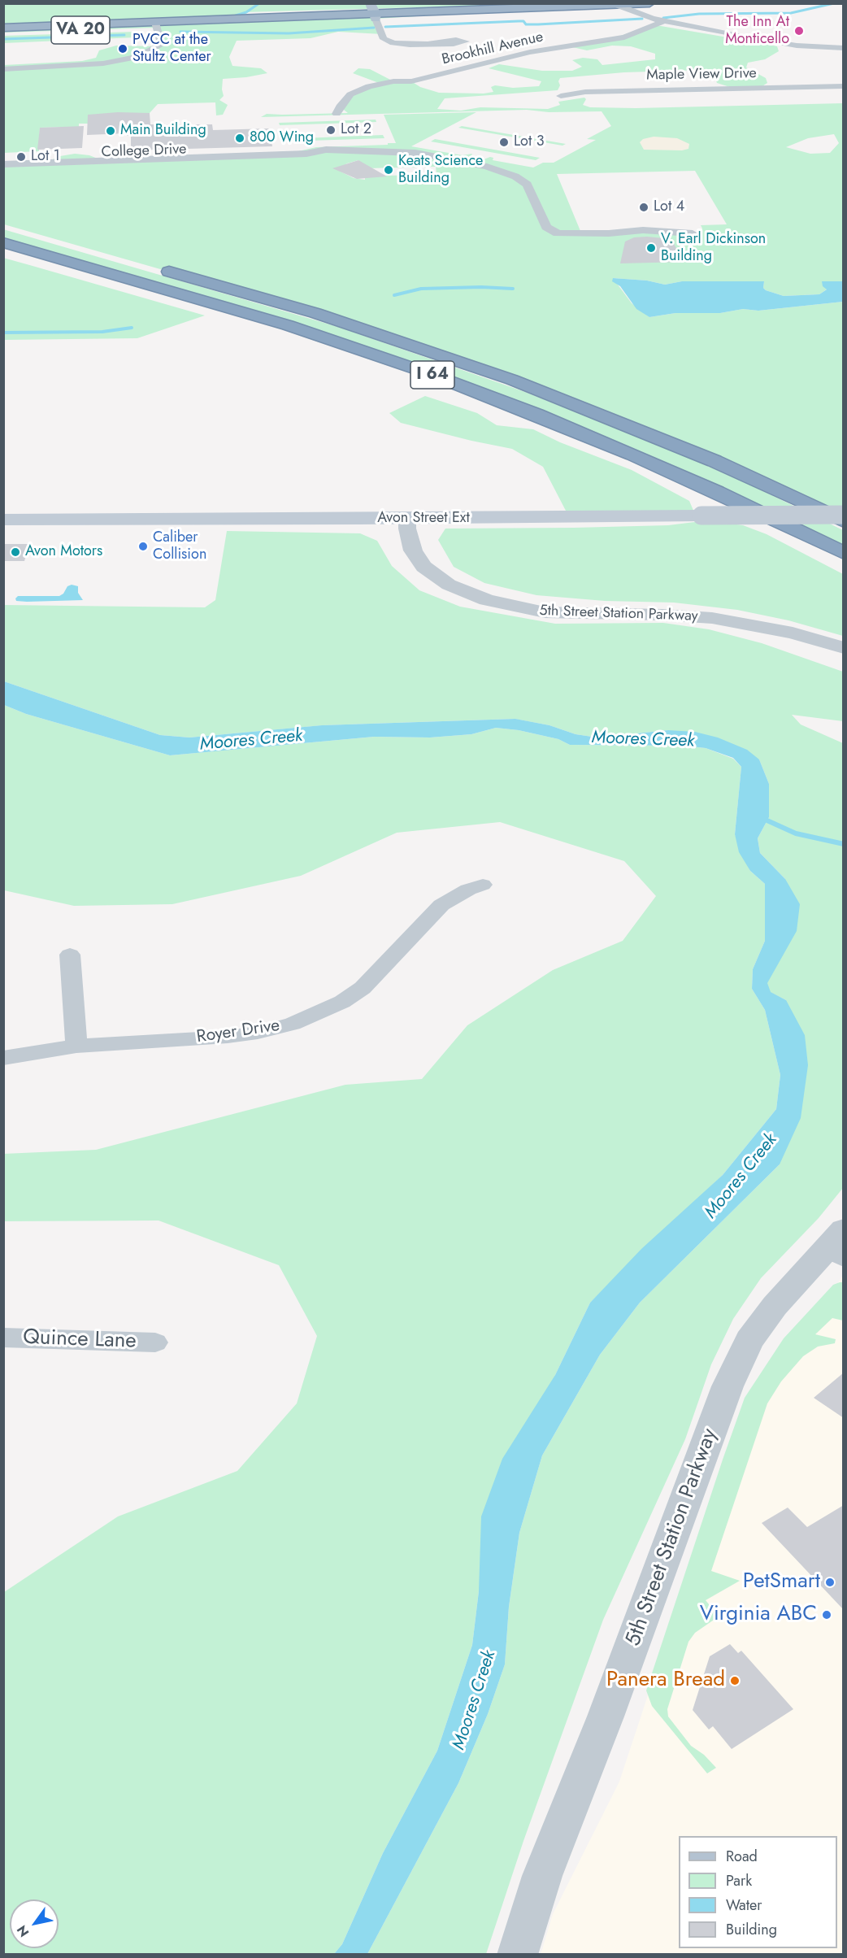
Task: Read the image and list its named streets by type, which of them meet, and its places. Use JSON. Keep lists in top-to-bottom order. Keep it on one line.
{"streets":{"highway":["VA 20","I 64"],"main road":["Avon Street Ext"],"street":["Brookhill Avenue","Maple View Drive","College Drive","5th Street Station Parkway","Royer Drive","Quince Lane"]},"crossings":[["Avon Street Ext","5th Street Station Parkway"]],"water":["Moores Creek"],"places":["The Inn At Monticello","PVCC at the Stultz Center","Lot 2","Main Building","800 Wing","Lot 3","Lot 1","Keats Science Building","Lot 4","V. Earl Dickinson Building","Caliber Collision","Avon Motors","PetSmart","Virginia ABC","Panera Bread"],"legend":["Road","Park","Water","Building"],"north":"bottom left"}
